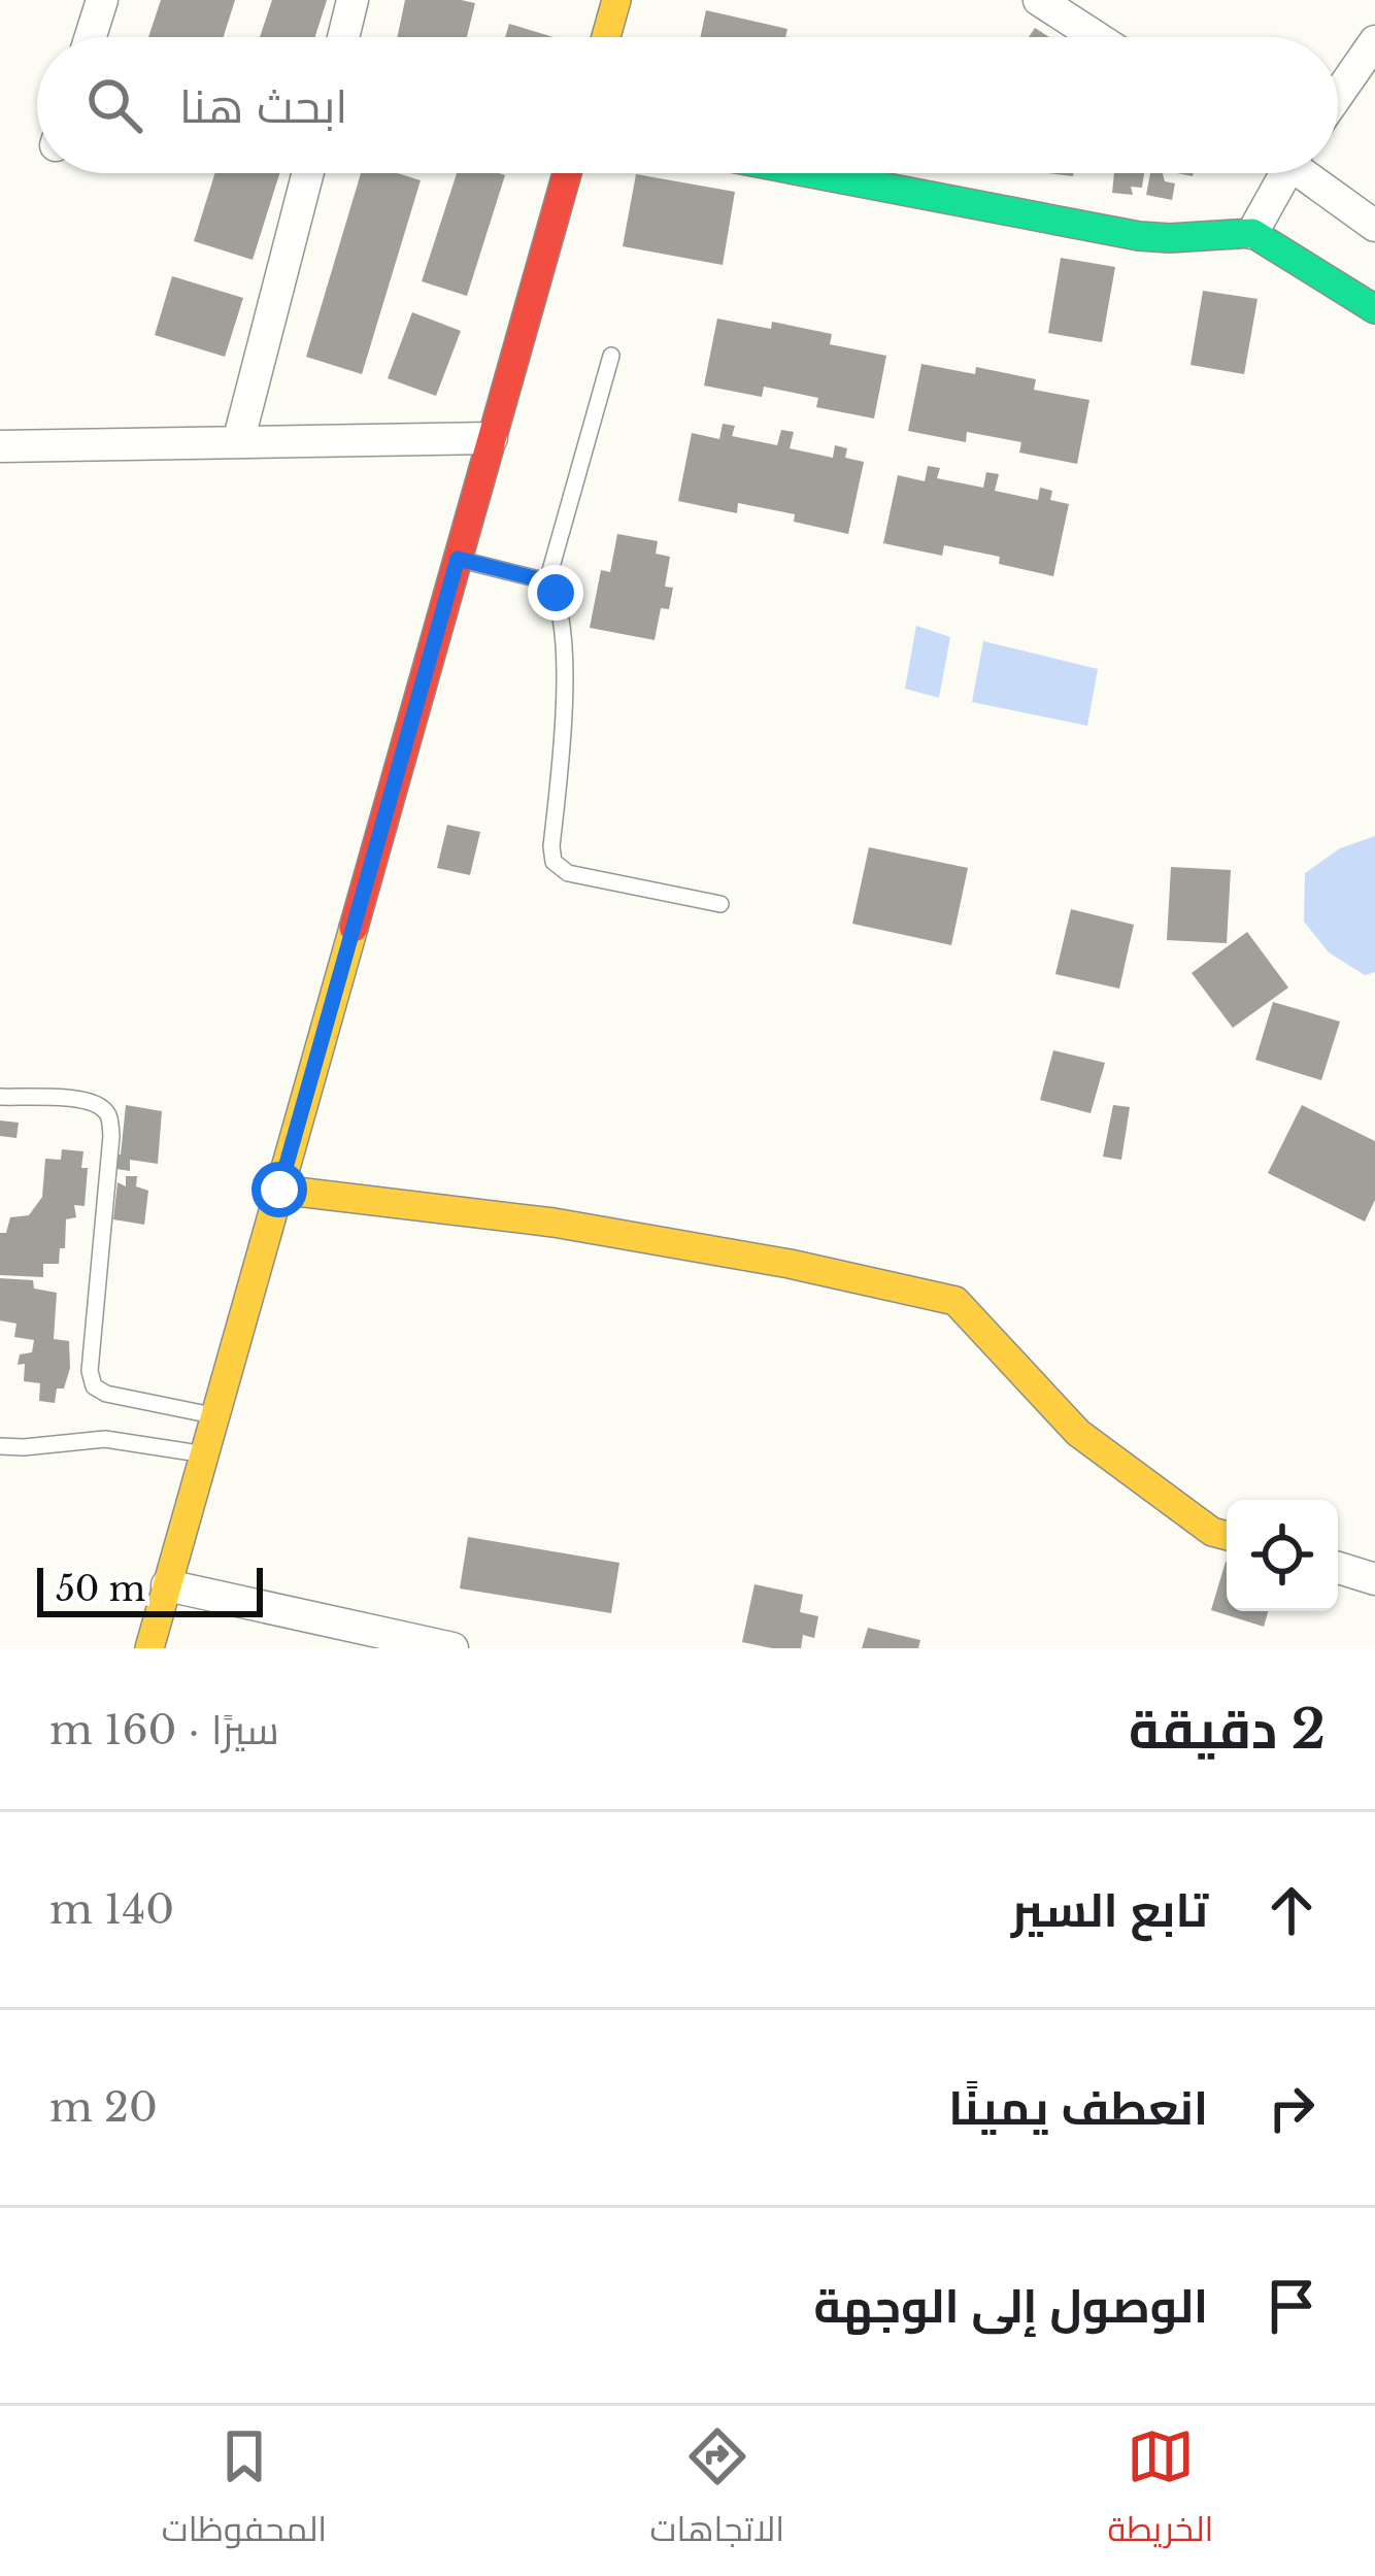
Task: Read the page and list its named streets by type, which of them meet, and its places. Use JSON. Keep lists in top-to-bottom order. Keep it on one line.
{"scale_bar":"50 m","page":{"search":"ابحث هنا","scale":"50 m","heading":["2 دقيقة","سيرًا · 160 m"],"list":[["تابع السير","140 m"],["انعطف يمينًا","20 m"],"الوصول إلى الوجهة"],"nav":["الخريطة","الاتجاهات","المحفوظات"]}}
